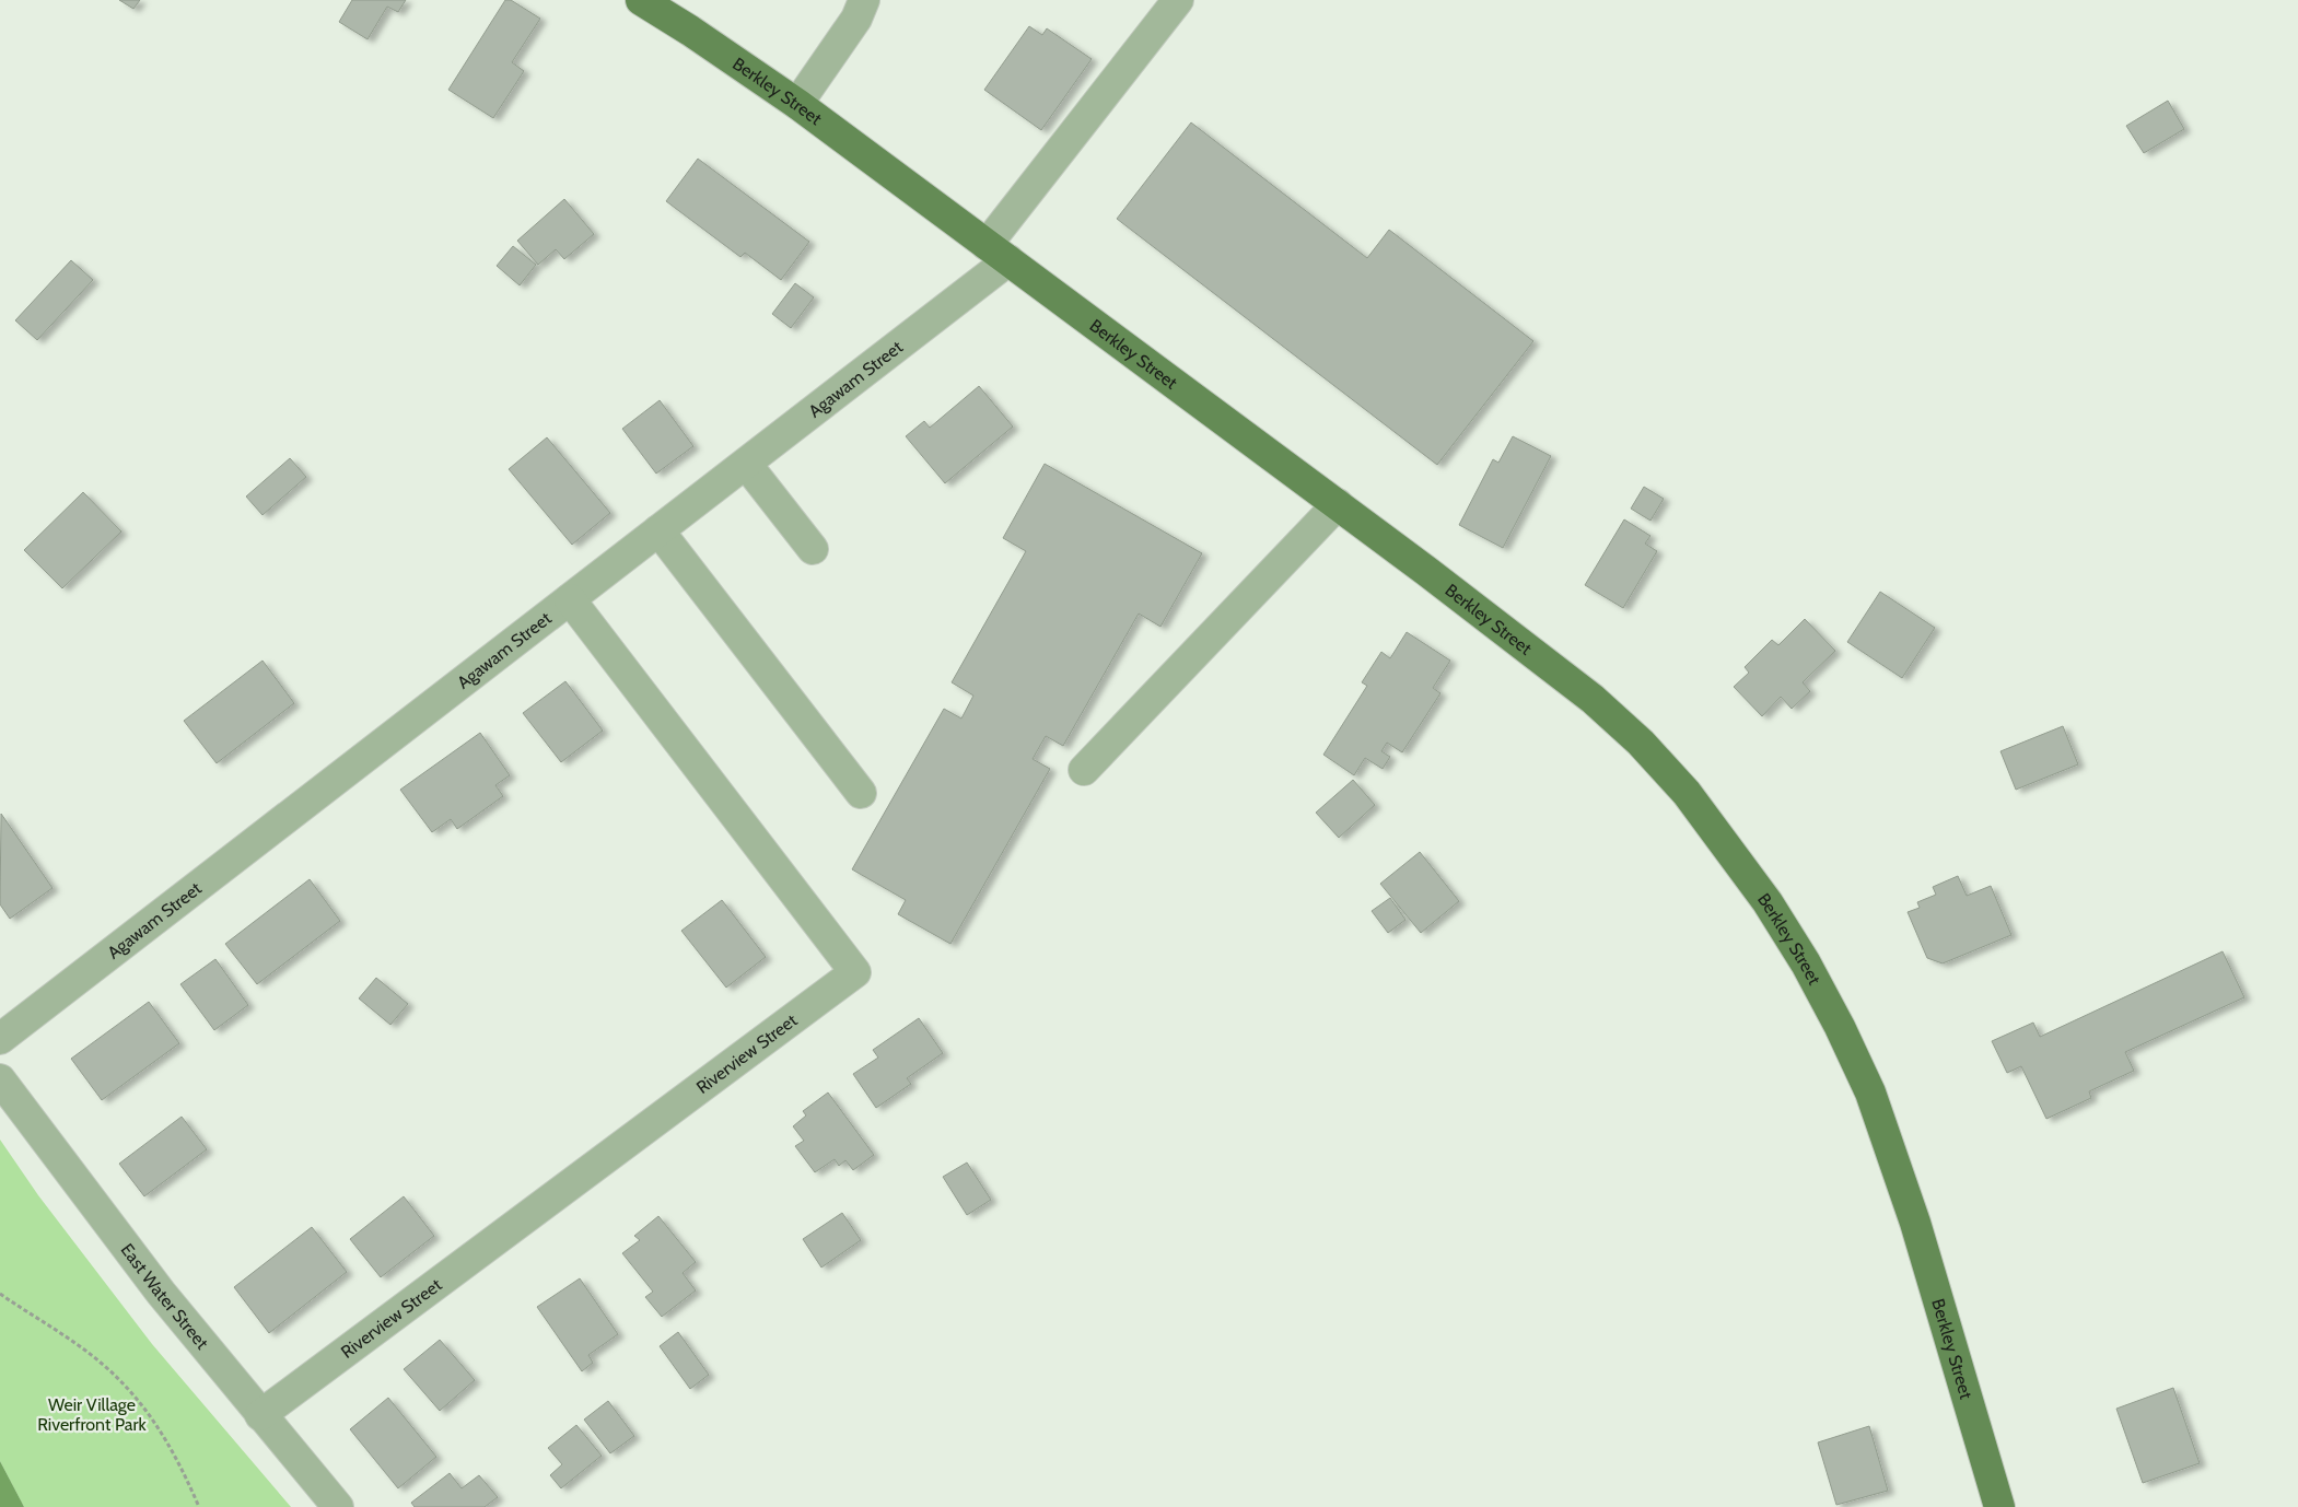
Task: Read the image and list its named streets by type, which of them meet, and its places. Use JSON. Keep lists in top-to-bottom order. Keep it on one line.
{"streets":{"main road":["Berkley Street"],"street":["Agawam Street","Riverview Street","East Water Street"]},"crossings":[["Berkley Street","Agawam Street"],["Agawam Street","Riverview Street"],["Riverview Street","East Water Street"]],"parks":["Weir Village Riverfront Park"]}
